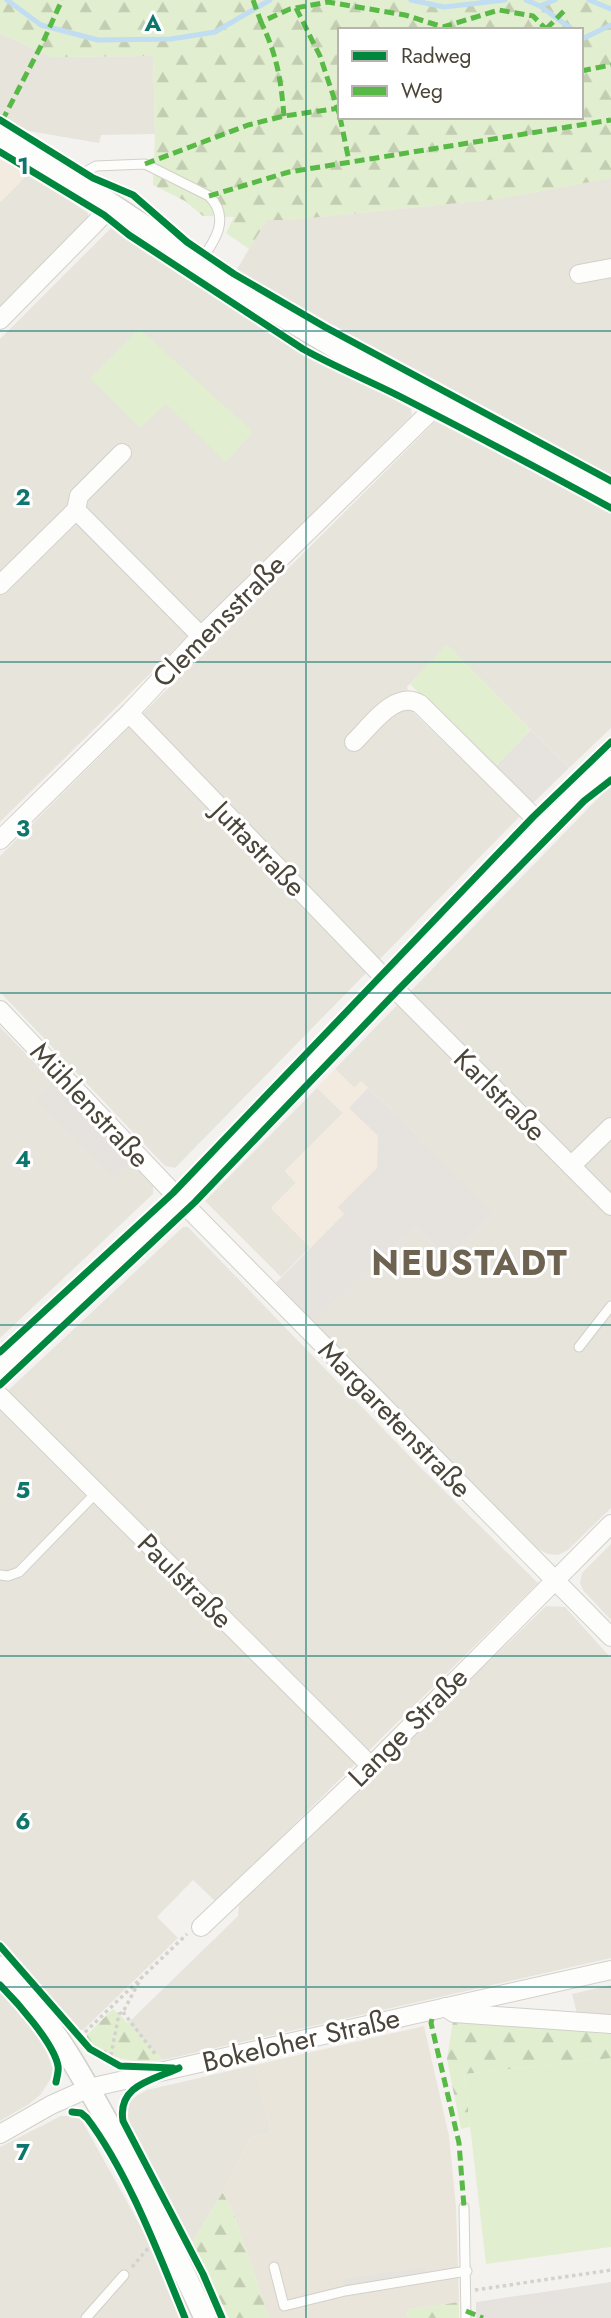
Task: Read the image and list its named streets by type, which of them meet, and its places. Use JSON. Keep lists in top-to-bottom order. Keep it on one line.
{"streets":{"street":["Clemensstraße","Juttastraße","Karlstraße","Mühlenstraße","Margaretenstraße","Paulstraße","Lange Straße","Bokeloher Straße"]},"crossings":[["Clemensstraße","Juttastraße"],["Juttastraße","Karlstraße"],["Mühlenstraße","Margaretenstraße"],["Margaretenstraße","Lange Straße"],["Paulstraße","Lange Straße"]],"districts":["NEUSTADT"],"legend":["Radweg","Weg"],"grid":{"columns":["A"],"rows":["1","2","3","4","5","6","7"]}}
